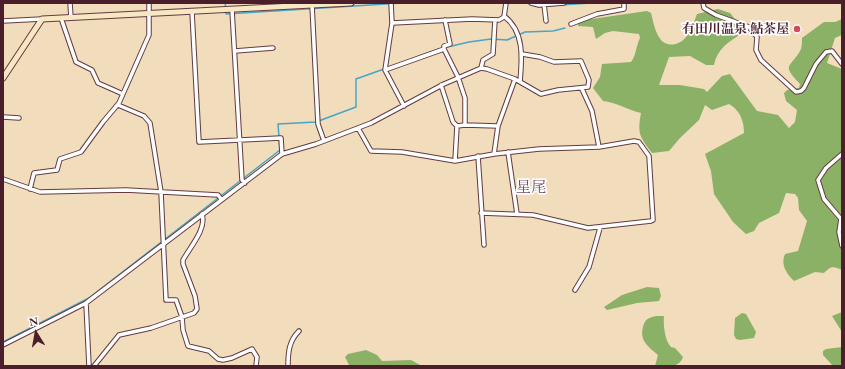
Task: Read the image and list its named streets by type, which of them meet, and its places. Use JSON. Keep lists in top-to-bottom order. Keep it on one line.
{"districts":["星尾"],"places":["有田川温泉 鮎茶屋"],"north":"top"}
